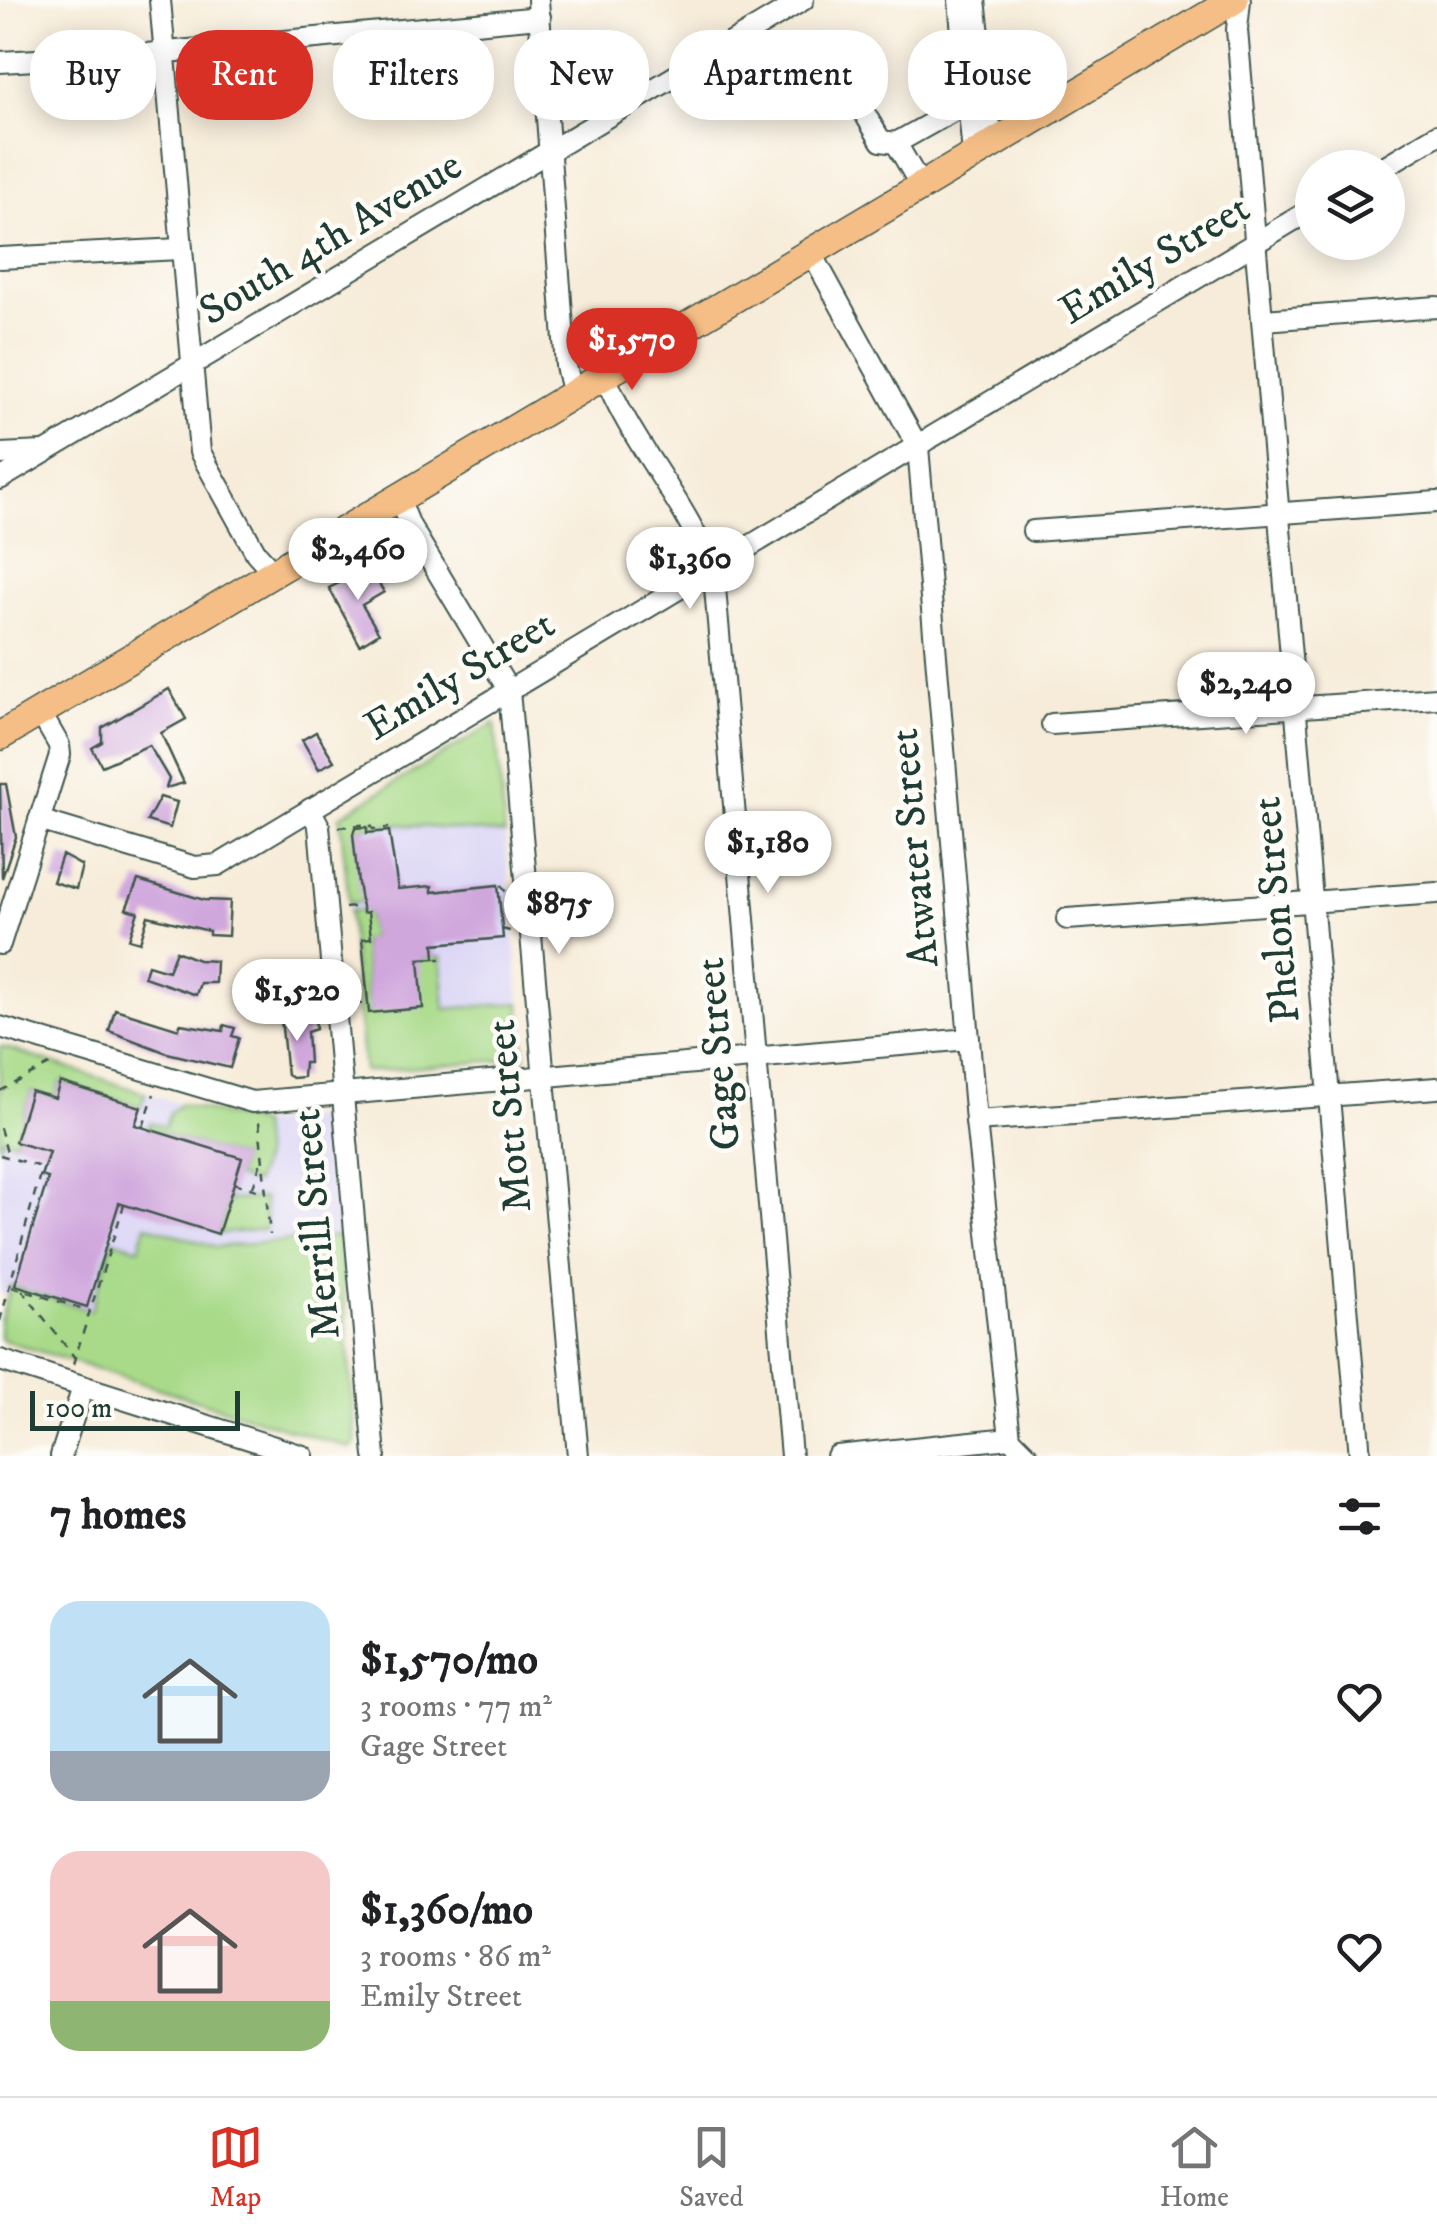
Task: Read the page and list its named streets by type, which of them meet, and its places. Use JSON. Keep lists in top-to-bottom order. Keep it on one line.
{"streets":{"street":["South 4th Avenue","Emily Street","Atwater Street","Phelon Street","Gage Street","Mott Street","Merrill Street"]},"crossings":[["Emily Street","Atwater Street"],["Emily Street","Phelon Street"],["Emily Street","Gage Street"],["Emily Street","Mott Street"],["Emily Street","Merrill Street"]],"scale_bar":"100 m","page":{"chip":["Buy","Rent","Filters","New","Apartment","House"],"price":["$1,570","$2,460","$1,360","$2,240","$1,180","$875","$1,520"],"scale":"100 m","heading":"7 homes","list":[{"name":"$1,570/mo","note":"3 rooms · 77 m² · Gage Street"},{"name":"$1,360/mo","note":"3 rooms · 86 m² · Emily Street"}],"tabs":["Map","Saved","Home"]}}
